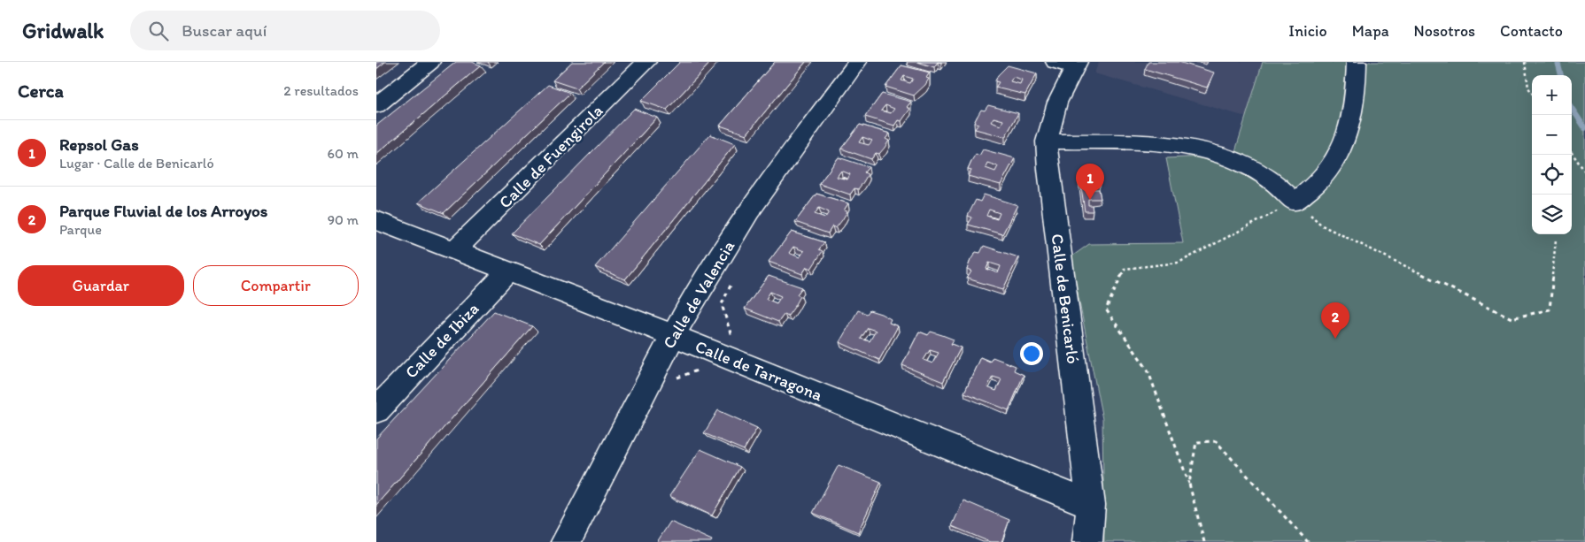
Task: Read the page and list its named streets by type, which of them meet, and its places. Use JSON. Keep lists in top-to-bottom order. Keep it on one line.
{"streets":{"street":["Calle de Fuengirola","Calle de Valencia","Calle de Benicarló","Calle de Ibiza","Calle de Tarragona"]},"crossings":[["Calle de Fuengirola","Calle de Tarragona"],["Calle de Valencia","Calle de Tarragona"],["Calle de Benicarló","Calle de Tarragona"],["Calle de Ibiza","Calle de Tarragona"]],"page":{"header":"Gridwalk","search":"Buscar aquí","nav":["Inicio","Mapa","Nosotros","Contacto"],"heading":["Cerca","2 resultados"],"map_buttons":["+","−"],"list":[{"mark":"1","name":"Repsol Gas","note":"Lugar · Calle de Benicarló","value":"60 m"},{"mark":"2","name":"Parque Fluvial de los Arroyos","note":"Parque","value":"90 m"}],"pins":["1","2"],"buttons":["Guardar","Compartir"]}}
